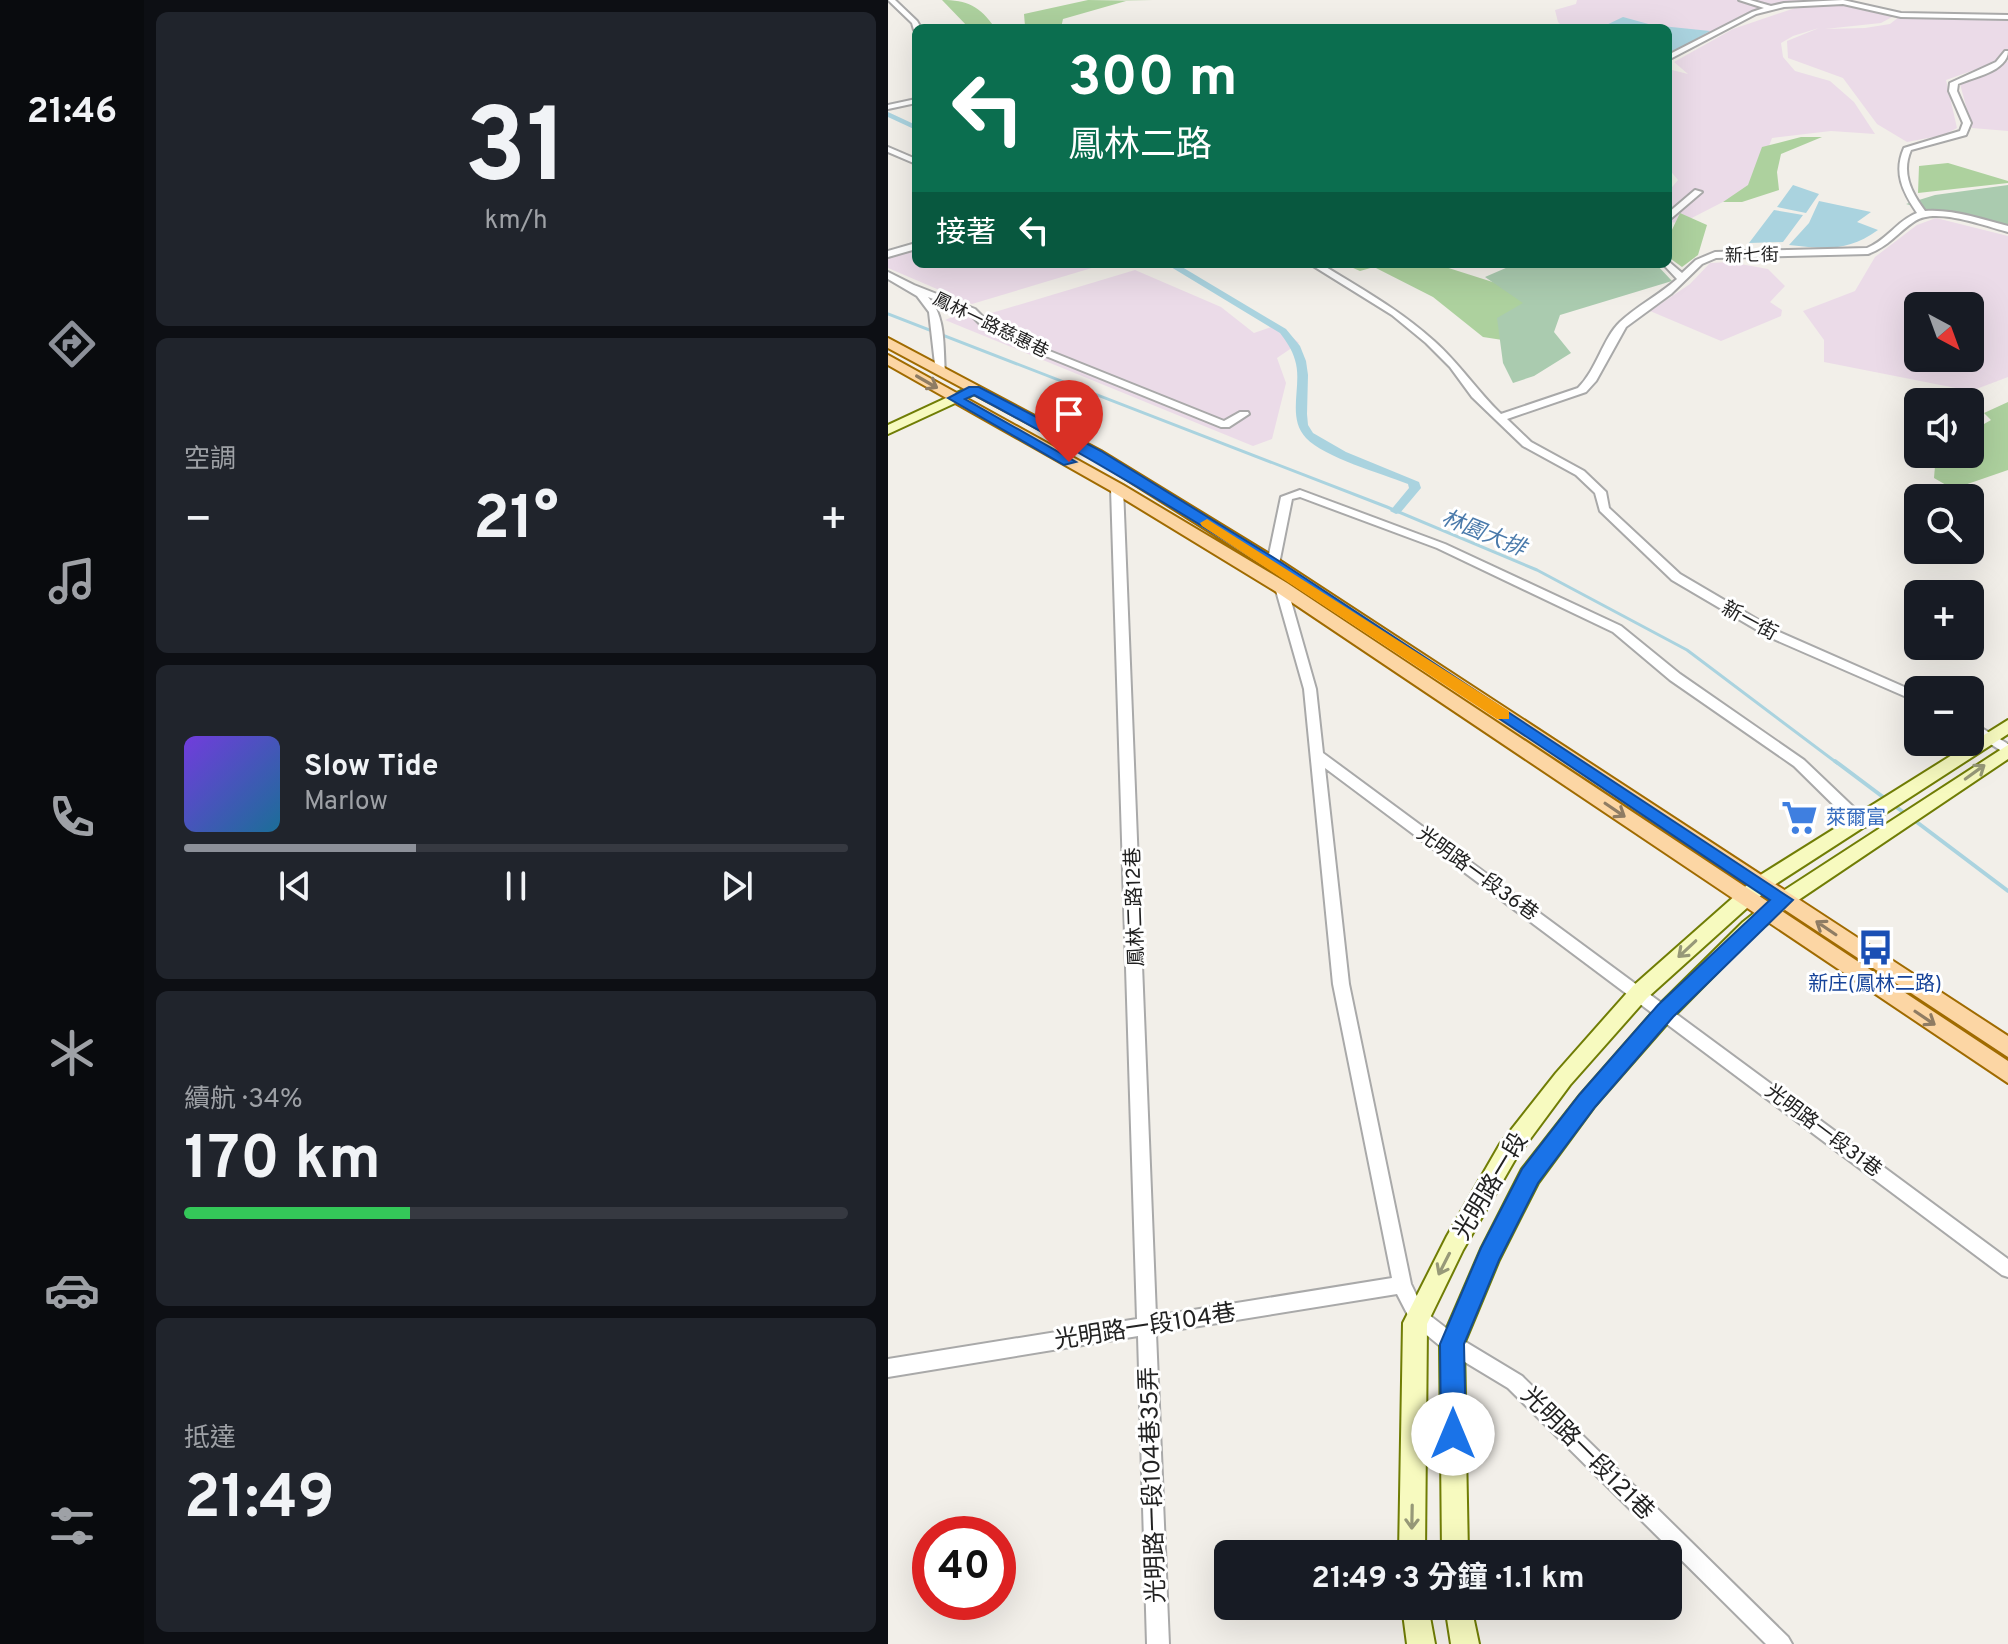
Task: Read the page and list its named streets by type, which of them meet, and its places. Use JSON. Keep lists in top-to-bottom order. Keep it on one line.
{"streets":{"street":["新七街","鳳林一路慈惠巷","新一街","光明路一段36巷","鳳林二路12巷","光明路一段31巷","光明路一段","光明路一段104巷","光明路一段121巷","光明路一段104巷35弄"]},"crossings":[["新七街","新一街"],["光明路一段36巷","光明路一段31巷"],["光明路一段36巷","光明路一段"],["鳳林二路12巷","光明路一段104巷"],["鳳林二路12巷","光明路一段104巷35弄"],["光明路一段31巷","光明路一段"],["光明路一段","光明路一段121巷"],["光明路一段104巷","光明路一段104巷35弄"]],"water":["林園大排"],"places":{"supermarket":["萊爾富"],"bus stop":["新庄(鳳林二路)"]},"north":"bottom right","page":{"tabs":"21:46","tile":[["31","km/h"],"空調",["續航 · 34%","170 km"],["抵達","21:49"]],"turn":["300 m","鳳林二路"],"then":"接著","map_buttons":["+","−"],"heat":["−","21°","+"],"song":["Slow Tide","Marlow"],"limit":"40","trip":"21:49 · 3 分鐘 · 1.1 km"}}
